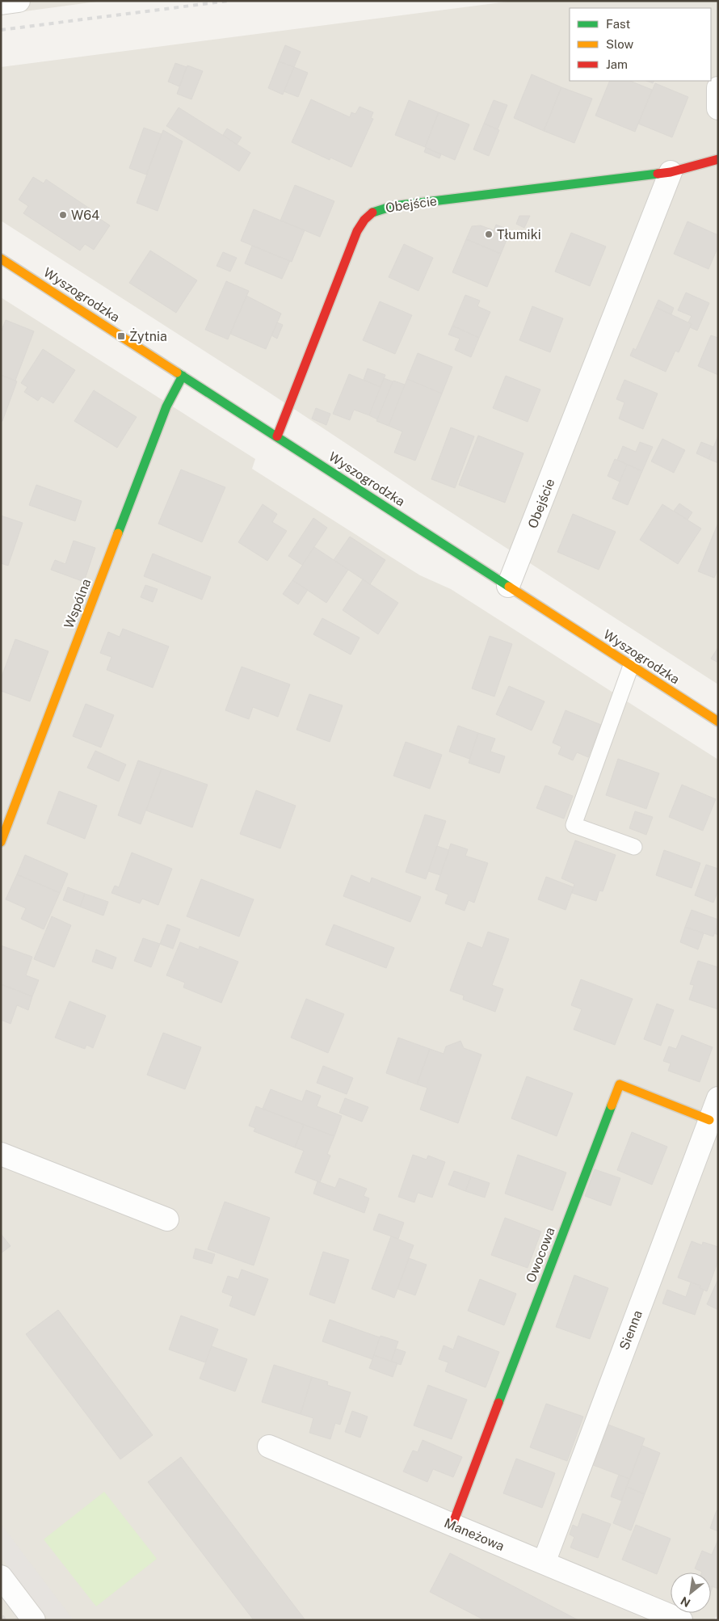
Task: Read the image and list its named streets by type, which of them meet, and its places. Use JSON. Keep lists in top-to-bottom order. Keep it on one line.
{"streets":{"street":["Obejście","Wyszogrodzka","Wspólna","Owocowa","Sienna","Maneżowa"]},"crossings":[["Obejście","Wyszogrodzka"],["Wyszogrodzka","Wspólna"],["Owocowa","Sienna"],["Owocowa","Maneżowa"],["Sienna","Maneżowa"]],"places":{"other":["W64","Tłumiki"],"transit":["Żytnia"]},"legend":["Fast","Slow","Jam"],"north":"bottom left"}
